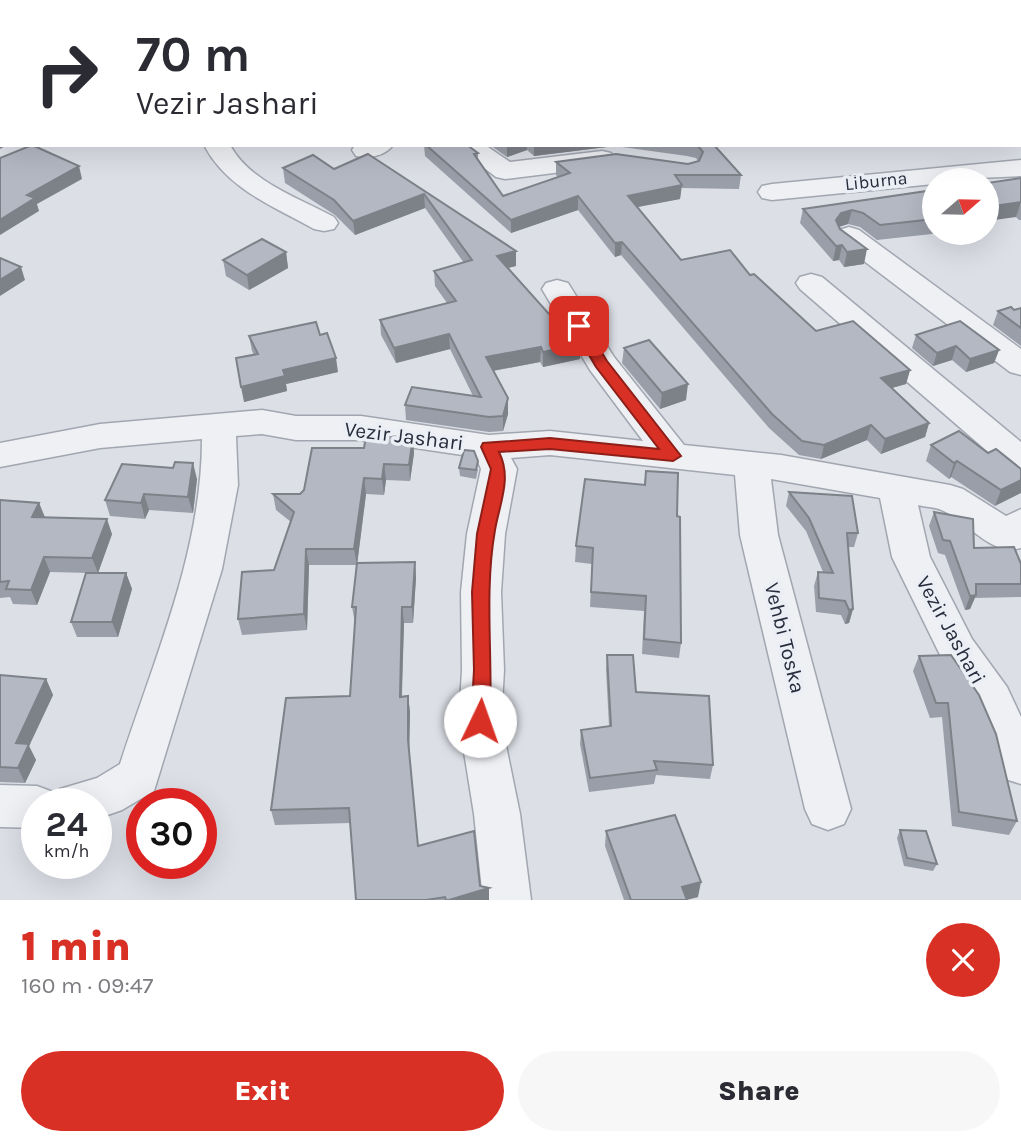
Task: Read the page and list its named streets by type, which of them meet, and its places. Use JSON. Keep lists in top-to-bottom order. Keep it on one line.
{"streets":{"street":["Liburna","Vezir Jashari","Vehbi Toska"]},"crossings":[["Vezir Jashari","Vehbi Toska"]],"north":"right","page":{"turn":["70 m","Vezir Jashari"],"speed":"24 km/h","limit":"30","heading":["1 min","160 m · 09:47"],"buttons":["Exit","Share"]}}
